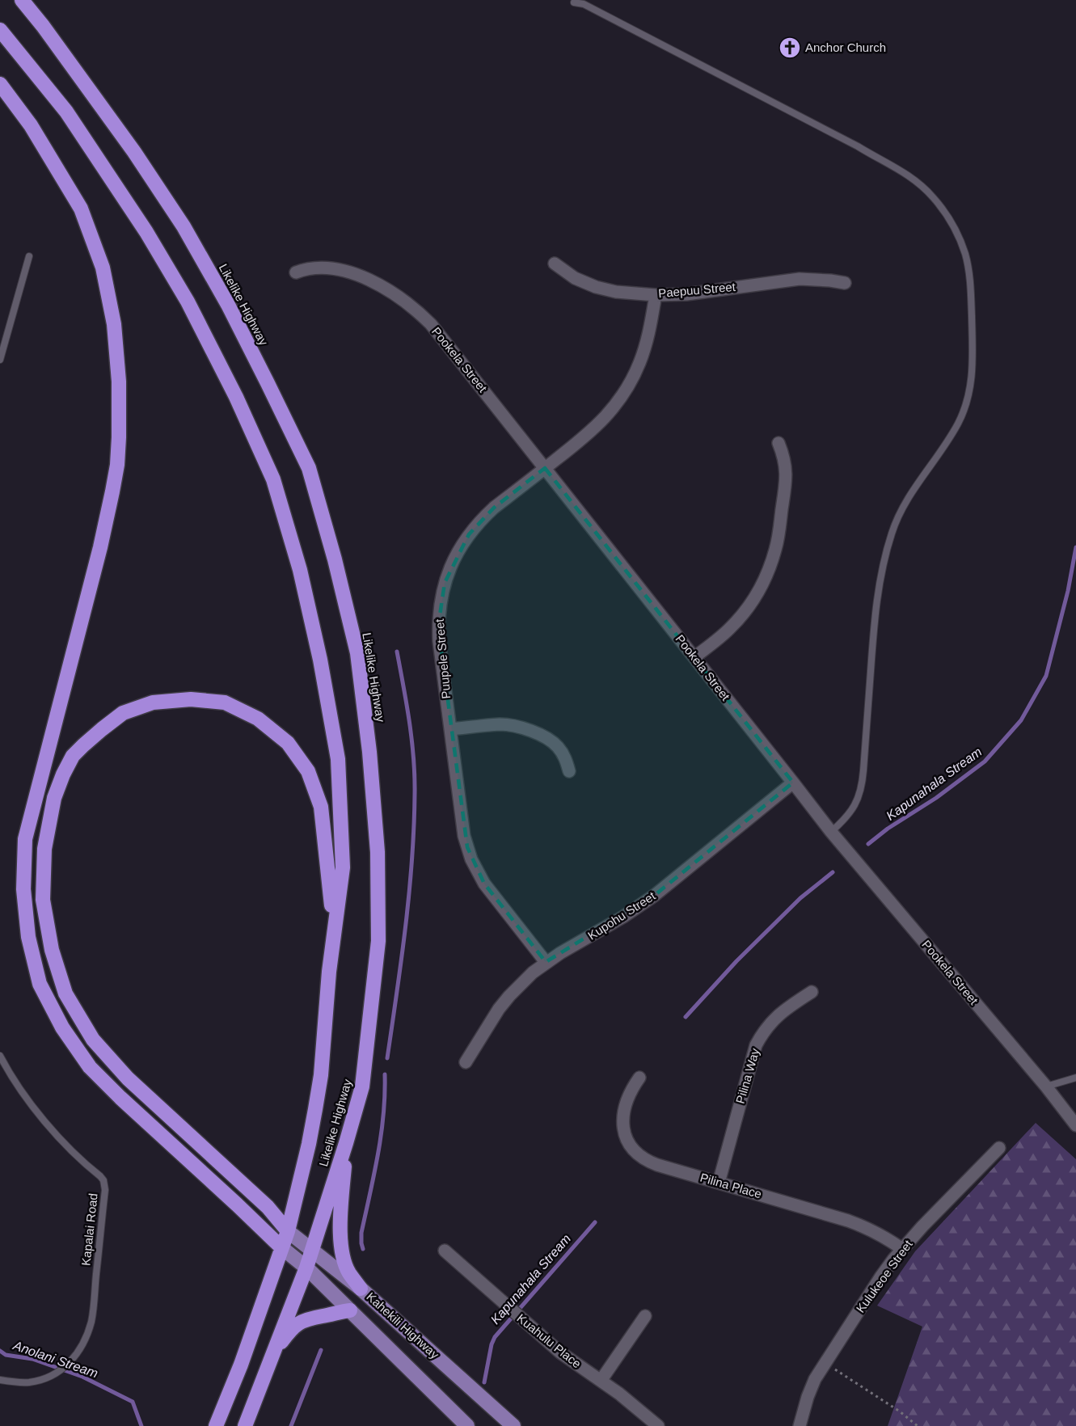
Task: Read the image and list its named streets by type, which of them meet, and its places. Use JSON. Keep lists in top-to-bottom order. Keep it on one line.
{"streets":{"highway":["Likelike Highway"],"main road":["Kahekili Highway"],"street":["Paepuu Street","Pookela Street","Puupele Street","Kupohu Street","Pilina Way","Pilina Place","Kulukeoe Street","Kuahulu Place"],"lane":["Kapalai Road"]},"crossings":[["Paepuu Street","Puupele Street"],["Likelike Highway","Kahekili Highway"],["Pookela Street","Puupele Street"],["Pookela Street","Kupohu Street"],["Puupele Street","Kupohu Street"],["Pilina Way","Pilina Place"],["Pilina Place","Kulukeoe Street"]],"water":["Kapunahala Stream","Anolani Stream"],"places":{"church":["Anchor Church"]}}
